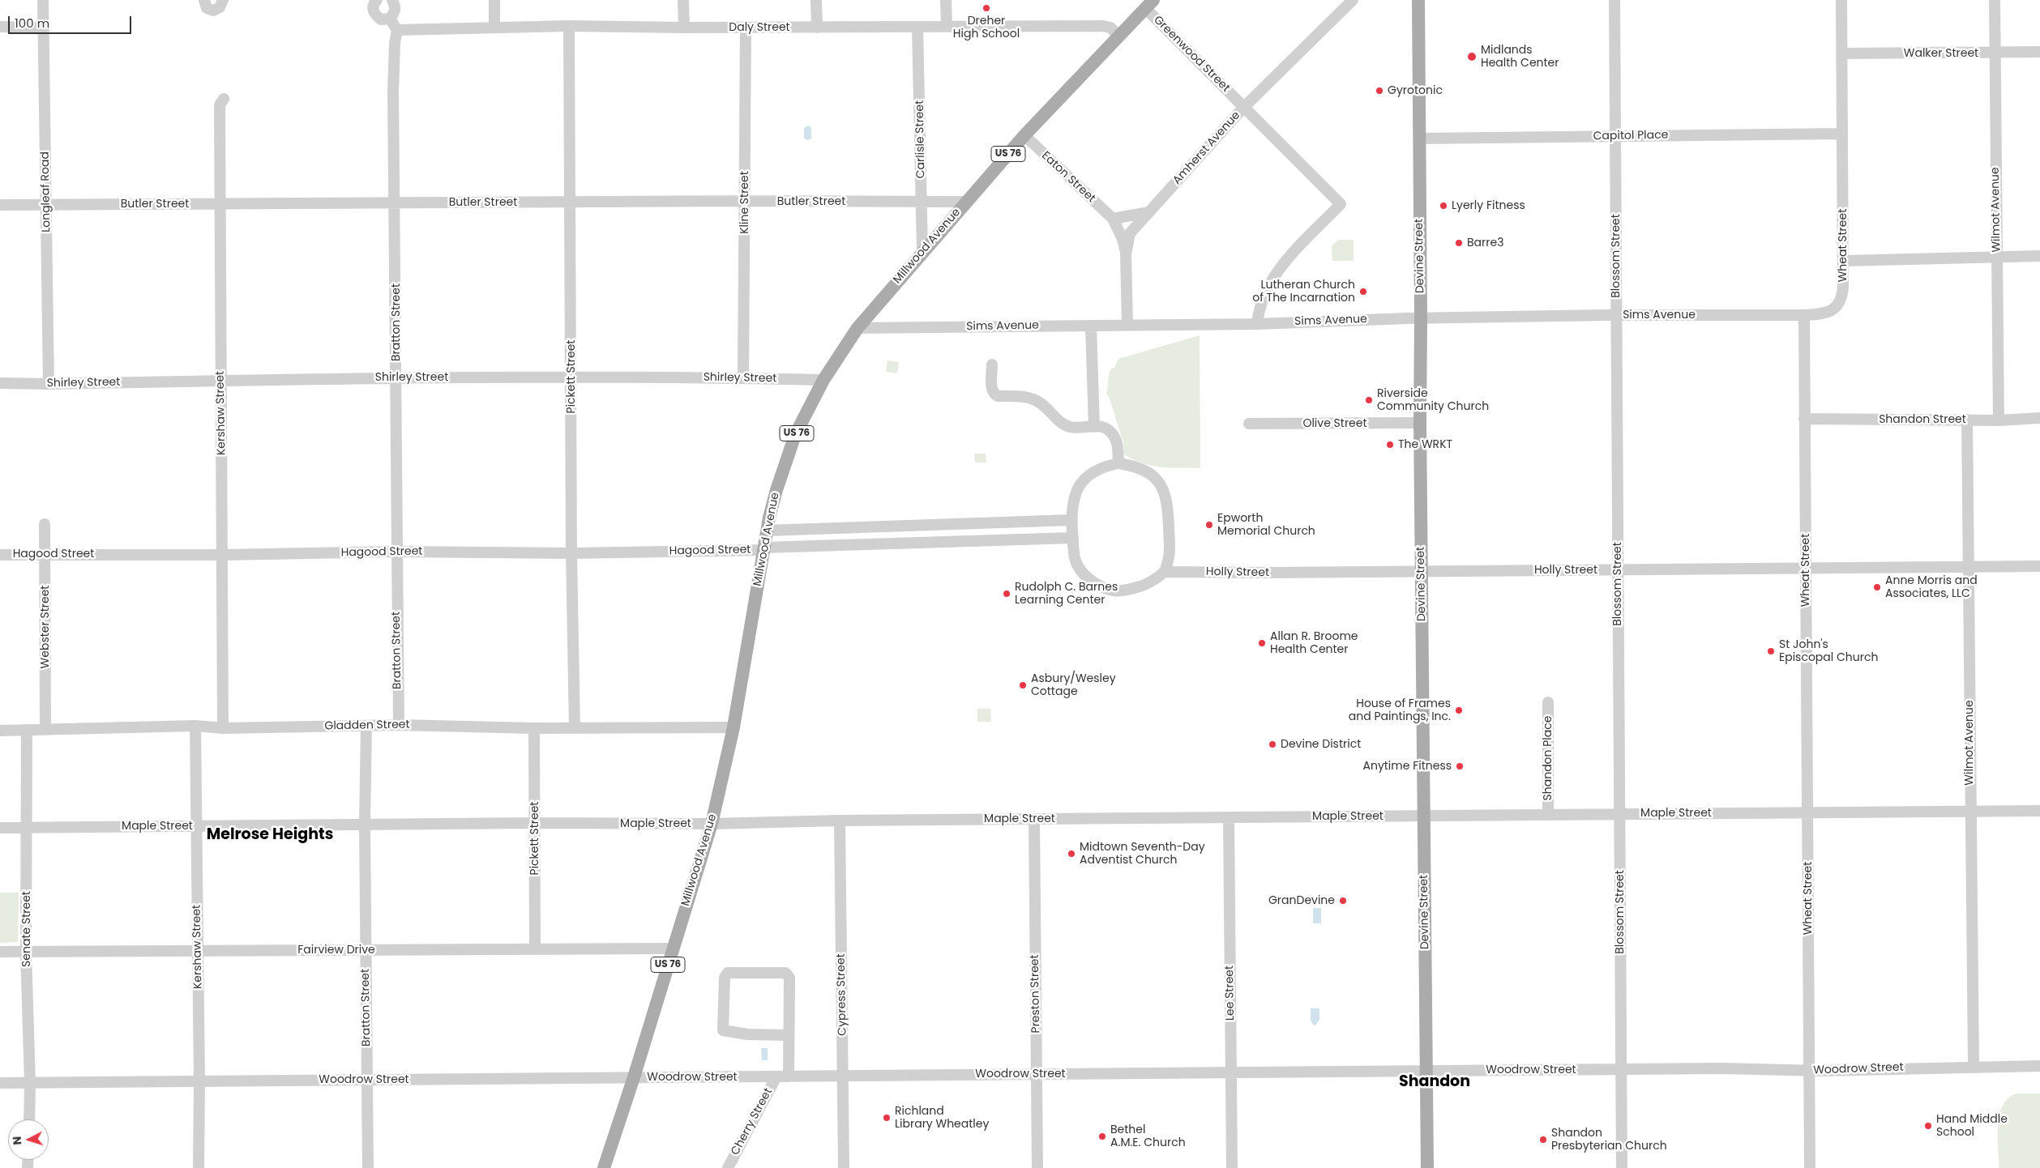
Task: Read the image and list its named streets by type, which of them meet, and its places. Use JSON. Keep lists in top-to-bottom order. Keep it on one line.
{"streets":{"main road":["US 76","Millwood Avenue","Devine Street"],"street":["Daly Street","Walker Street","Greenwood Street","Capitol Place","Carlisle Street","Amherst Avenue","Eaton Street","Longleaf Road","Butler Street","Kline Street","Wilmot Avenue","Wheat Street","Blossom Street","Sims Avenue","Bratton Street","Pickett Street","Shirley Street","Kershaw Street","Shandon Street","Olive Street","Hagood Street","Holly Street","Webster Street","Gladden Street","Shandon Place","Maple Street","Senate Street","Fairview Drive","Lee Street","Preston Street","Cypress Street","Woodrow Street","Cherry Street"]},"crossings":[["Daly Street","Carlisle Street"],["Daly Street","Kline Street"],["Daly Street","Millwood Avenue"],["Daly Street","Bratton Street"],["Daly Street","Pickett Street"],["Walker Street","Wilmot Avenue"],["Walker Street","Wheat Street"],["Greenwood Street","Amherst Avenue"],["Greenwood Street","Millwood Avenue"],["Greenwood Street","Sims Avenue"],["Capitol Place","Wheat Street"],["Capitol Place","Devine Street"],["Capitol Place","Blossom Street"],["Carlisle Street","Butler Street"],["Carlisle Street","Millwood Avenue"],["Amherst Avenue","Eaton Street"],["Amherst Avenue","Sims Avenue"],["Eaton Street","Millwood Avenue"],["Longleaf Road","Butler Street"],["Longleaf Road","Shirley Street"],["Butler Street","Kline Street"],["Butler Street","Millwood Avenue"],["Butler Street","Bratton Street"],["Butler Street","Pickett Street"],["Butler Street","Kershaw Street"],["Kline Street","Shirley Street"],["Wilmot Avenue","Shandon Street"],["Wilmot Avenue","Holly Street"],["Wilmot Avenue","Maple Street"],["Wilmot Avenue","Woodrow Street"],["Wheat Street","Sims Avenue"],["Wheat Street","Shandon Street"],["Wheat Street","Holly Street"],["Wheat Street","Maple Street"],["Wheat Street","Woodrow Street"],["Millwood Avenue","Sims Avenue"],["Millwood Avenue","Shirley Street"],["Millwood Avenue","Hagood Street"],["Millwood Avenue","Gladden Street"],["Millwood Avenue","Maple Street"],["Millwood Avenue","Fairview Drive"],["Millwood Avenue","Woodrow Street"],["Devine Street","Sims Avenue"],["Devine Street","Olive Street"],["Devine Street","Holly Street"],["Devine Street","Maple Street"],["Devine Street","Woodrow Street"],["Blossom Street","Sims Avenue"],["Blossom Street","Holly Street"],["Blossom Street","Maple Street"],["Blossom Street","Woodrow Street"],["Bratton Street","Shirley Street"],["Bratton Street","Hagood Street"],["Bratton Street","Gladden Street"],["Bratton Street","Maple Street"],["Bratton Street","Fairview Drive"],["Bratton Street","Woodrow Street"],["Pickett Street","Shirley Street"],["Pickett Street","Hagood Street"],["Pickett Street","Gladden Street"],["Pickett Street","Maple Street"],["Pickett Street","Fairview Drive"],["Shirley Street","Kershaw Street"],["Kershaw Street","Hagood Street"],["Kershaw Street","Gladden Street"],["Kershaw Street","Maple Street"],["Kershaw Street","Fairview Drive"],["Kershaw Street","Woodrow Street"],["Hagood Street","Holly Street"],["Hagood Street","Webster Street"],["Webster Street","Gladden Street"],["Gladden Street","Senate Street"],["Shandon Place","Maple Street"],["Maple Street","Senate Street"],["Maple Street","Lee Street"],["Maple Street","Preston Street"],["Maple Street","Cypress Street"],["Senate Street","Fairview Drive"],["Senate Street","Woodrow Street"],["Lee Street","Woodrow Street"],["Preston Street","Woodrow Street"],["Cypress Street","Woodrow Street"],["Woodrow Street","Cherry Street"]],"districts":["Melrose Heights","Shandon"],"places":["Dreher High School","Midlands Health Center","Gyrotonic","Lyerly Fitness","Barre3","Lutheran Church of The Incarnation","Riverside Community Church","The WRKT","Epworth Memorial Church","Anne Morris and Associates, LLC","Rudolph C. Barnes Learning Center","Allan R. Broome Health Center","St John's Episcopal Church","Asbury/Wesley Cottage","House of Frames and Paintings, Inc.","Devine District","Anytime Fitness","Midtown Seventh-Day Adventist Church","GranDevine","Richland Library Wheatley","Hand Middle School","Bethel A.M.E. Church","Shandon Presbyterian Church"],"scale_bar":"100 m","north":"left"}
